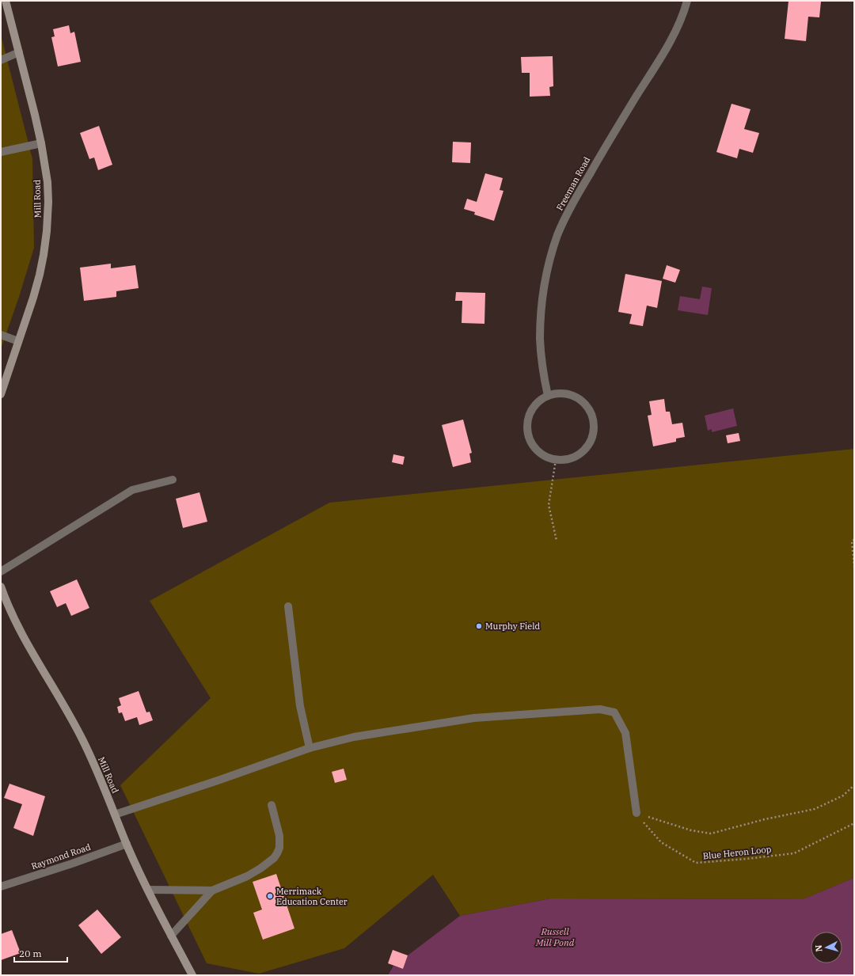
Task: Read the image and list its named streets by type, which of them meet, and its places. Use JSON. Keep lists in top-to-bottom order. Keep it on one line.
{"streets":{"main road":["Mill Road"],"street":["Freeman Road","Raymond Road"],"path":["Blue Heron Loop"]},"crossings":[["Mill Road","Raymond Road"]],"water":["Russell Mill Pond"],"places":["Murphy Field","Merrimack Education Center"],"scale_bar":"20 m","north":"left"}
